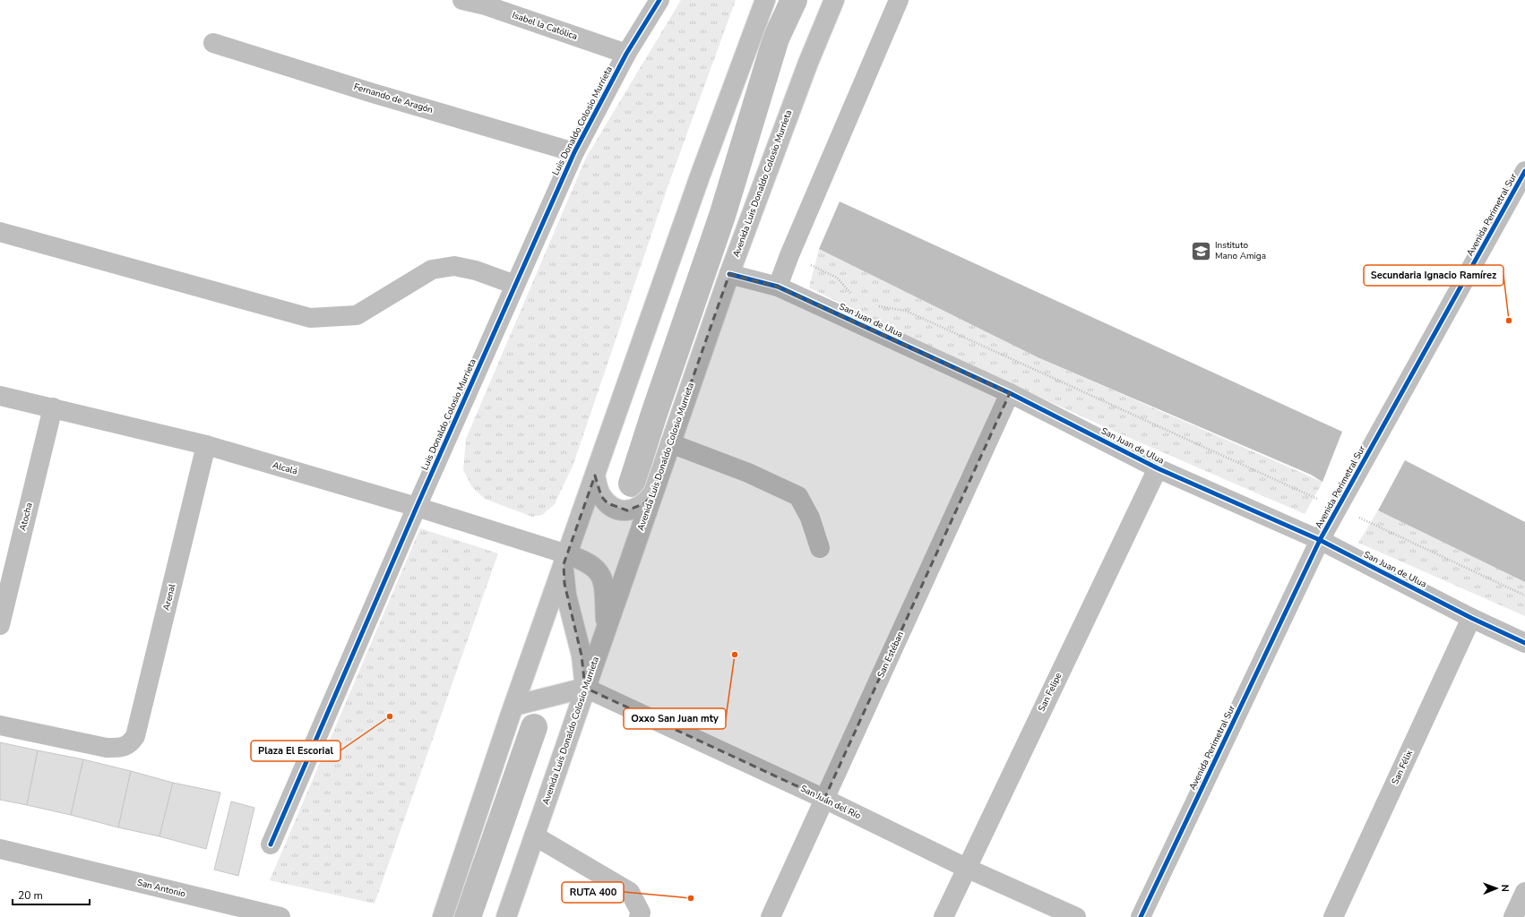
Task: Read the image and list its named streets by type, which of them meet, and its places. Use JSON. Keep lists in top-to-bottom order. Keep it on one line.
{"streets":{"street":["Isabel la Católica","Fernando de Aragón","Luis Donaldo Colosio Murrieta","Avenida Luis Donaldo Colosio Murrieta","Avenida Perimetral Sur","San Juan de Ulua","Alcalá","Atocha","Arenal","San Estéban","San Felipe","San Félix","San Juán del Río","San Antonio"]},"crossings":[["Isabel la Católica","Luis Donaldo Colosio Murrieta"],["Fernando de Aragón","Luis Donaldo Colosio Murrieta"],["Luis Donaldo Colosio Murrieta","Alcalá"],["Avenida Luis Donaldo Colosio Murrieta","San Juan de Ulua"],["Avenida Luis Donaldo Colosio Murrieta","Alcalá"],["Avenida Luis Donaldo Colosio Murrieta","San Juán del Río"],["Avenida Perimetral Sur","San Juan de Ulua"],["San Juan de Ulua","San Estéban"],["San Juan de Ulua","San Felipe"],["San Juan de Ulua","San Félix"],["Alcalá","Atocha"],["Alcalá","Arenal"],["San Estéban","San Juán del Río"],["San Felipe","San Juán del Río"]],"places":{"school or university":["Instituto Mano Amiga"],"other":["Secundaria Ignacio Ramírez","Oxxo San Juan mty","Plaza El Escorial","RUTA 400"]},"scale_bar":"20 m","north":"right"}
